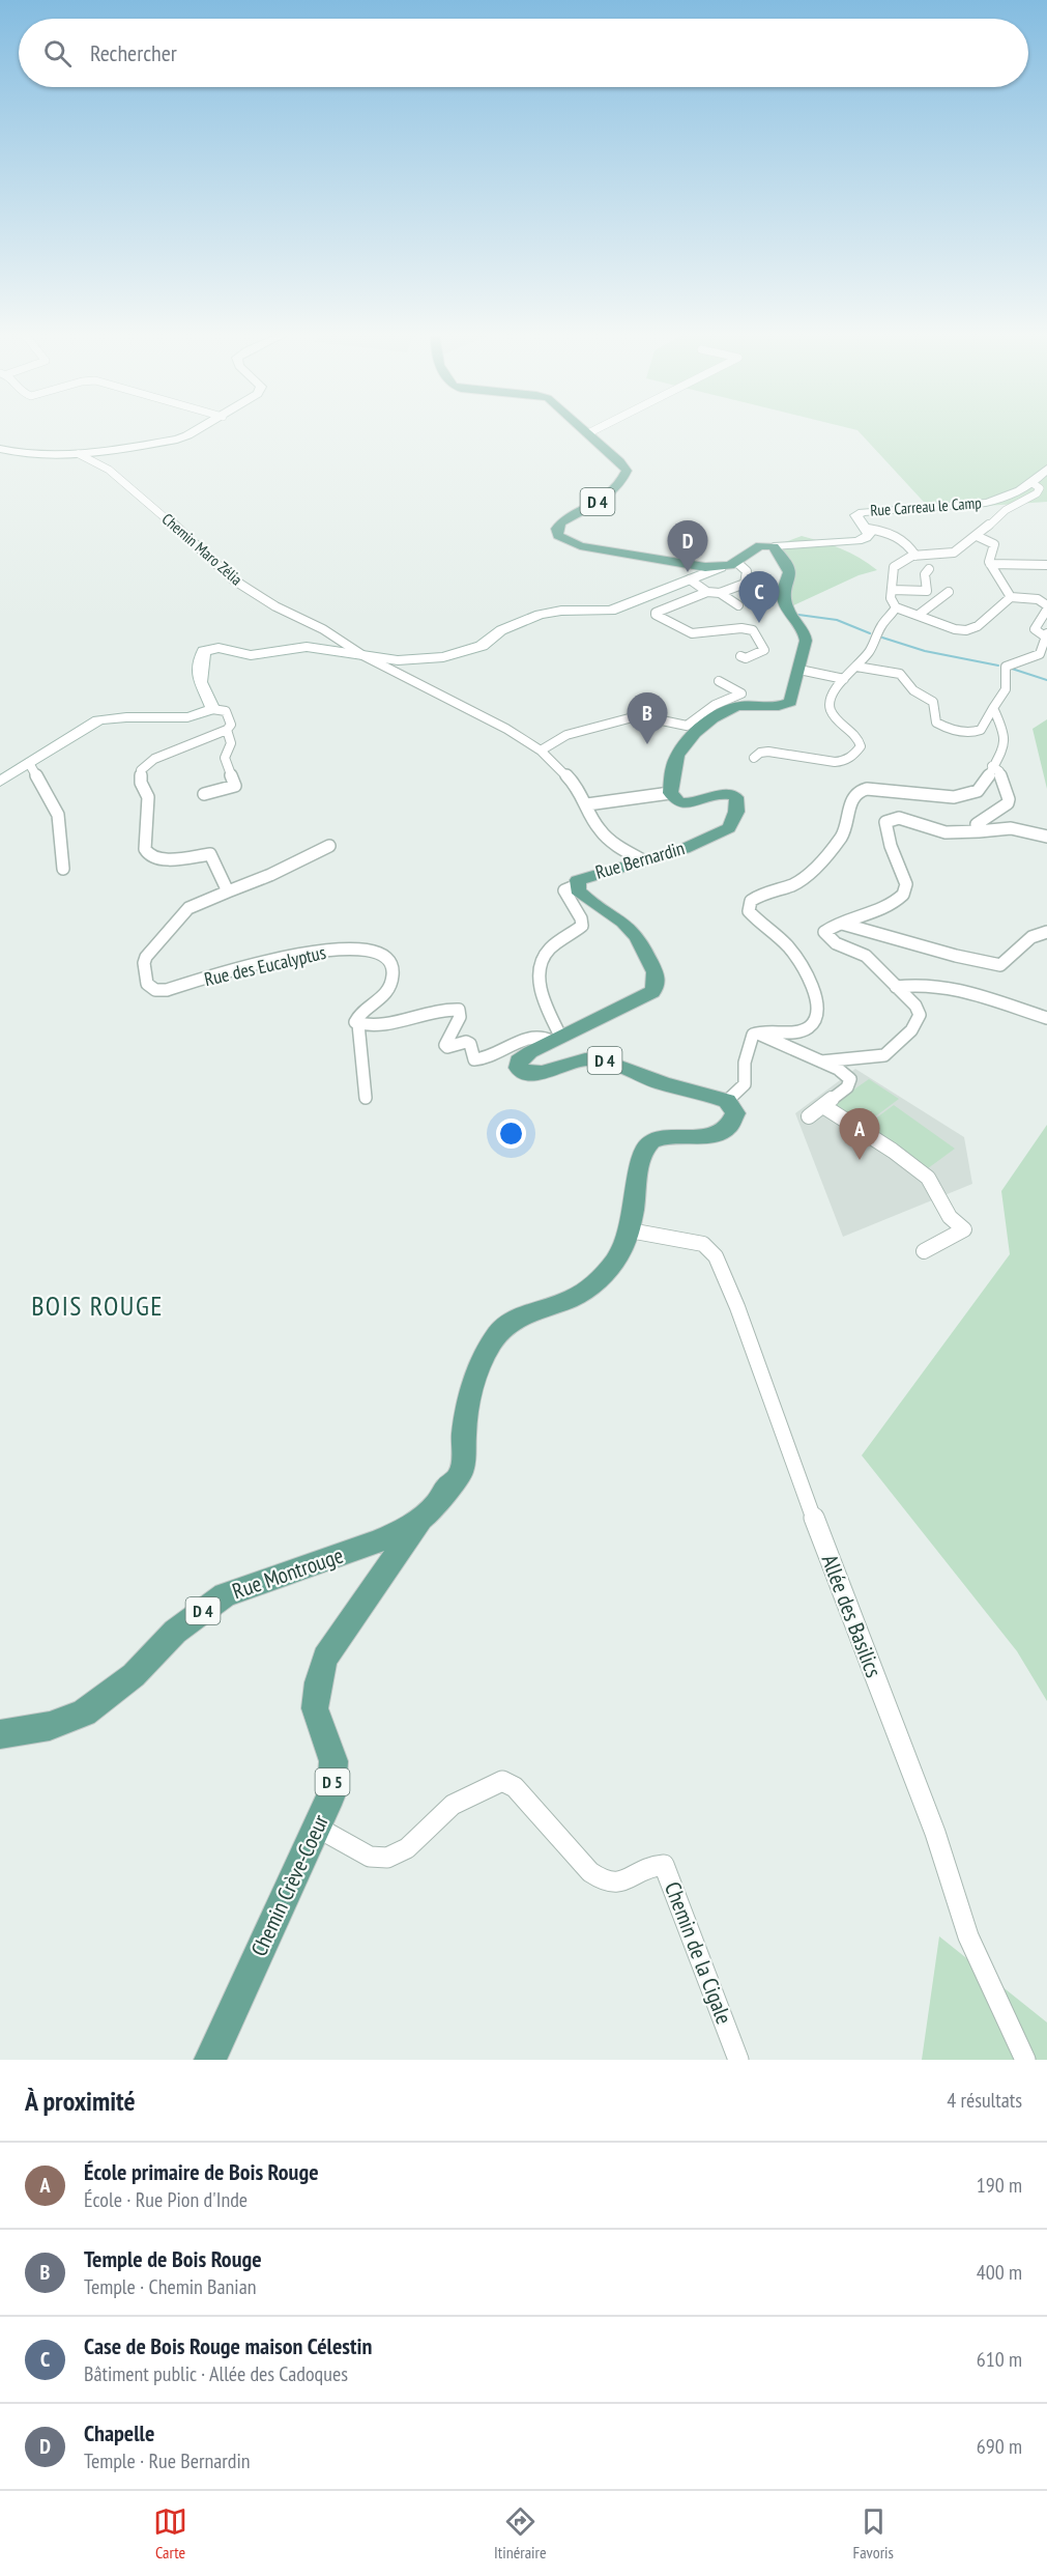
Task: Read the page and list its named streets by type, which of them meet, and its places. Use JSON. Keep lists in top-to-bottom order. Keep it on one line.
{"streets":{"main road":["D 4","Rue Bernardin","Rue Montrouge","D 5","Chemin Crève-Coeur"],"street":["Rue Carreau le Camp","Chemin Maro Zélia","Rue des Eucalyptus","Allée des Basilics","Chemin de la Cigale"]},"crossings":[["D 4","Rue Carreau le Camp"],["Chemin Maro Zélia","Rue Bernardin"],["Rue Montrouge","Chemin Crève-Coeur"],["Allée des Basilics","Chemin Crève-Coeur"],["Chemin Crève-Coeur","Chemin de la Cigale"]],"districts":["BOIS ROUGE"],"page":{"search":"Rechercher","pins":["D","C","B","A"],"heading":["À proximité","4 résultats"],"list":[{"mark":"A","name":"École primaire de Bois Rouge","note":"École · Rue Pion d'Inde","value":"190 m"},{"mark":"B","name":"Temple de Bois Rouge","note":"Temple · Chemin Banian","value":"400 m"},{"mark":"C","name":"Case de Bois Rouge maison Célestin","note":"Bâtiment public · Allée des Cadoques","value":"610 m"},{"mark":"D","name":"Chapelle","note":"Temple · Rue Bernardin","value":"690 m"}],"nav":["Carte","Itinéraire","Favoris"]}}
